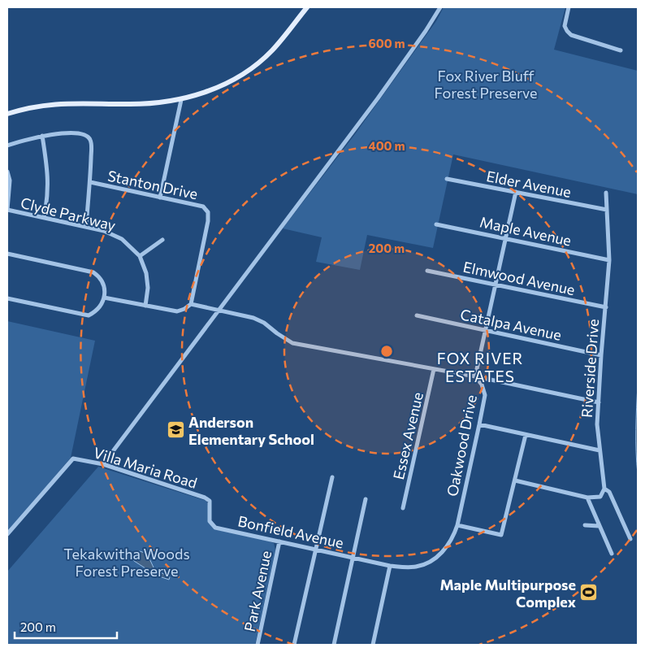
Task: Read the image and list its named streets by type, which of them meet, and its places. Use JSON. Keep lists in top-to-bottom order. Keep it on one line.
{"streets":{"street":["Elder Avenue","Stanton Drive","Clyde Parkway","Maple Avenue","Elmwood Avenue","Catalpa Avenue","Riverside Drive","Essex Avenue","Oakwood Drive","Villa Maria Road","Bonfield Avenue","Park Avenue"]},"crossings":[["Elder Avenue","Riverside Drive"],["Elder Avenue","Oakwood Drive"],["Maple Avenue","Riverside Drive"],["Maple Avenue","Oakwood Drive"],["Elmwood Avenue","Riverside Drive"],["Elmwood Avenue","Oakwood Drive"],["Catalpa Avenue","Riverside Drive"],["Catalpa Avenue","Oakwood Drive"],["Oakwood Drive","Bonfield Avenue"],["Villa Maria Road","Bonfield Avenue"],["Bonfield Avenue","Park Avenue"]],"districts":["FOX RIVER ESTATES"],"parks":["Fox River Bluff Forest Preserve","Tekakwitha Woods Forest Preserve"],"places":{"school or university":["Anderson Elementary School"],"sports":["Maple Multipurpose Complex"]},"scale_bar":"200 m","rings":["600 m","400 m","200 m"]}
